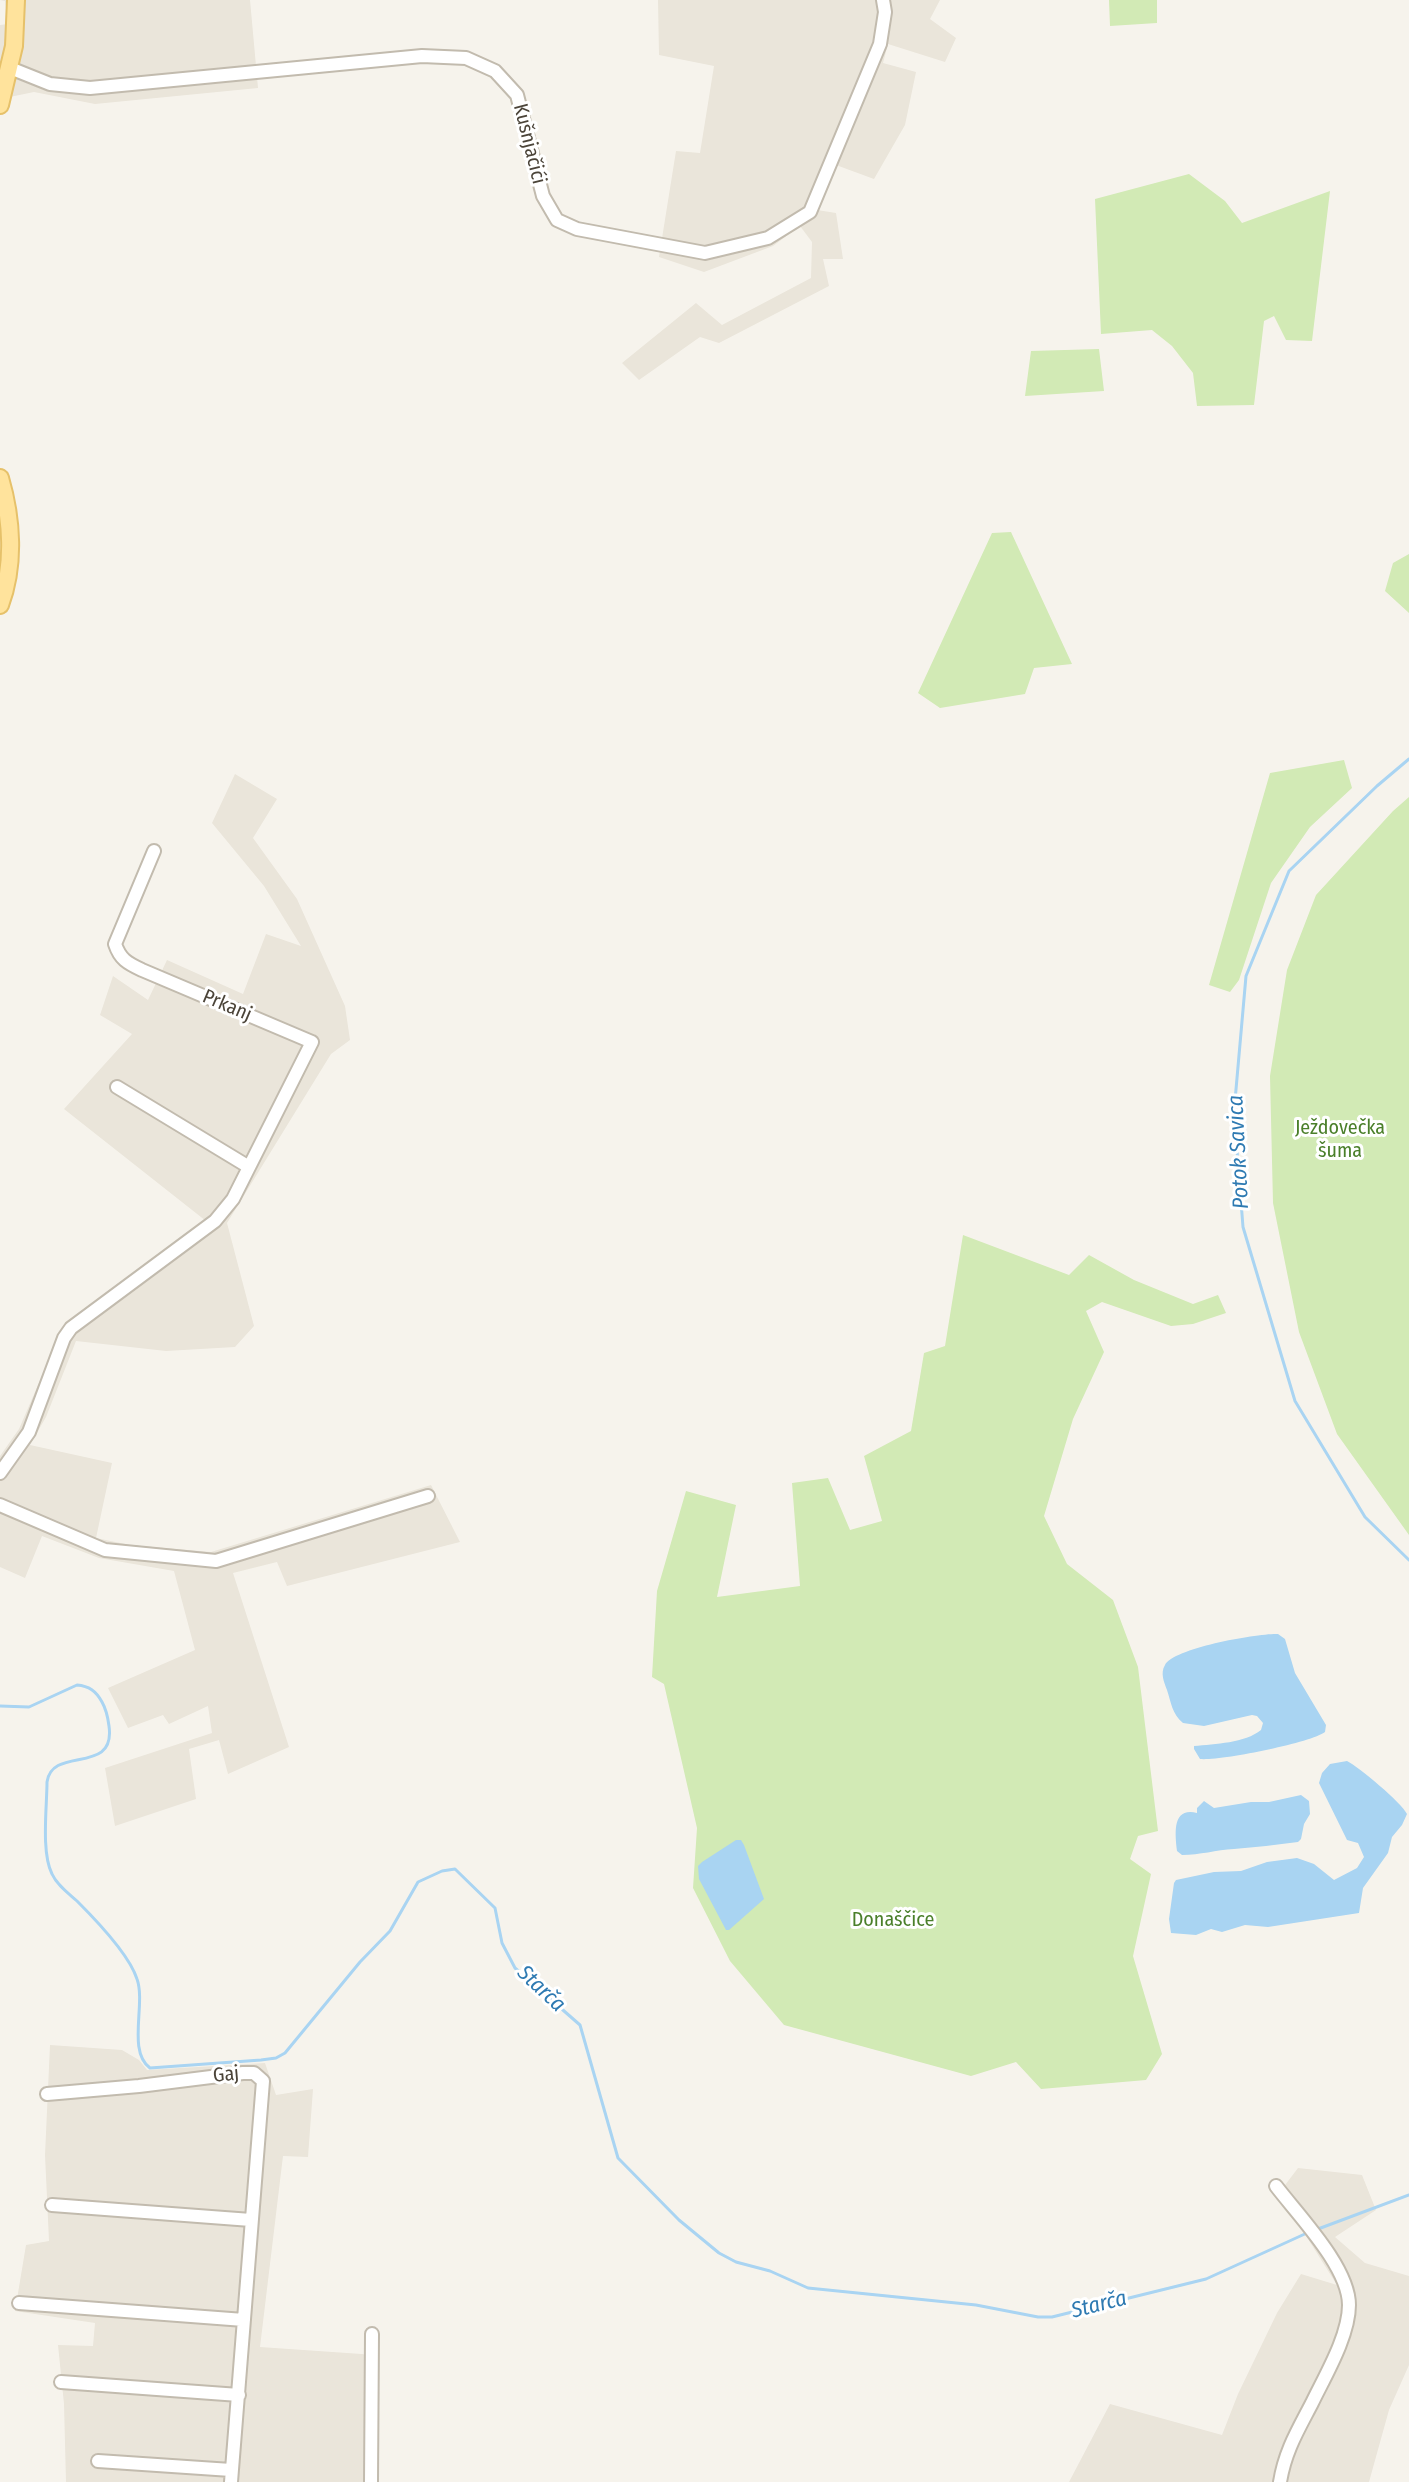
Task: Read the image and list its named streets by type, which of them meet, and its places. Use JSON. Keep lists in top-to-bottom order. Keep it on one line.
{"streets":{"street":["Kušnjačići","Prkanj","Gaj"]},"water":["Potok Savica","Starča"],"parks":["Ježdovečka šuma","Donaščice"]}
